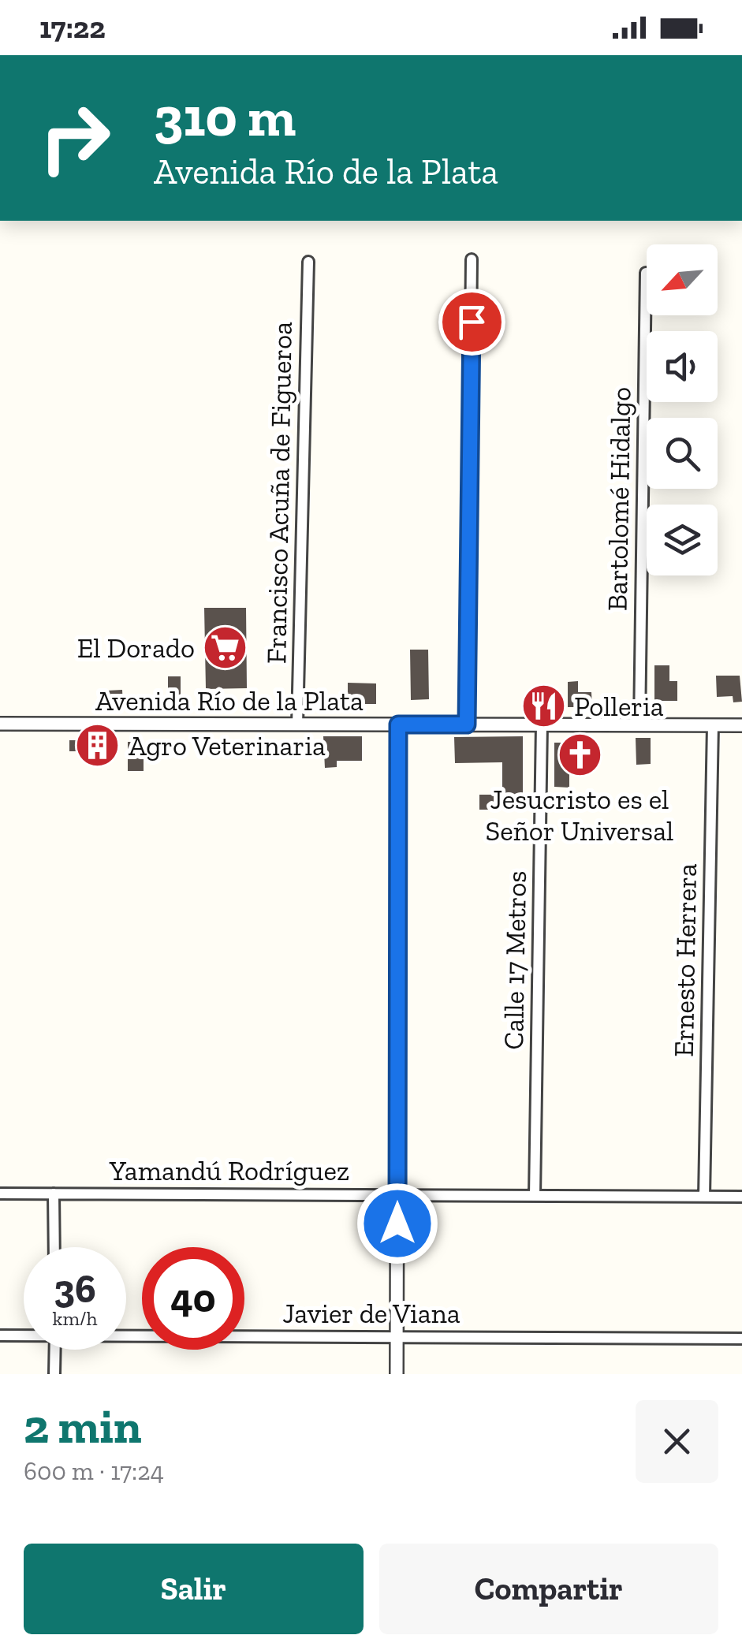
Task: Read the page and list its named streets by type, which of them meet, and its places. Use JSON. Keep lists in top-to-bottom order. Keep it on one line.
{"streets":{"street":["Francisco Acuña de Figueroa","Bartolomé Hidalgo","Avenida Río de la Plata","Calle 17 Metros","Ernesto Herrera","Yamandú Rodríguez","Javier de Viana"]},"crossings":[["Francisco Acuña de Figueroa","Avenida Río de la Plata"],["Bartolomé Hidalgo","Avenida Río de la Plata"],["Avenida Río de la Plata","Calle 17 Metros"],["Avenida Río de la Plata","Ernesto Herrera"],["Calle 17 Metros","Yamandú Rodríguez"],["Ernesto Herrera","Yamandú Rodríguez"]],"places":{"supermarket":["El Dorado"],"restaurant":["Polleria"],"building":["Agro Veterinaria"],"church":["Jesucristo es el Señor Universal"]},"north":"bottom left","page":{"status":"17:22","turn":["310 m","Avenida Río de la Plata"],"speed":"36 km/h","limit":"40","heading":["2 min","600 m · 17:24"],"buttons":["Salir","Compartir"]}}
